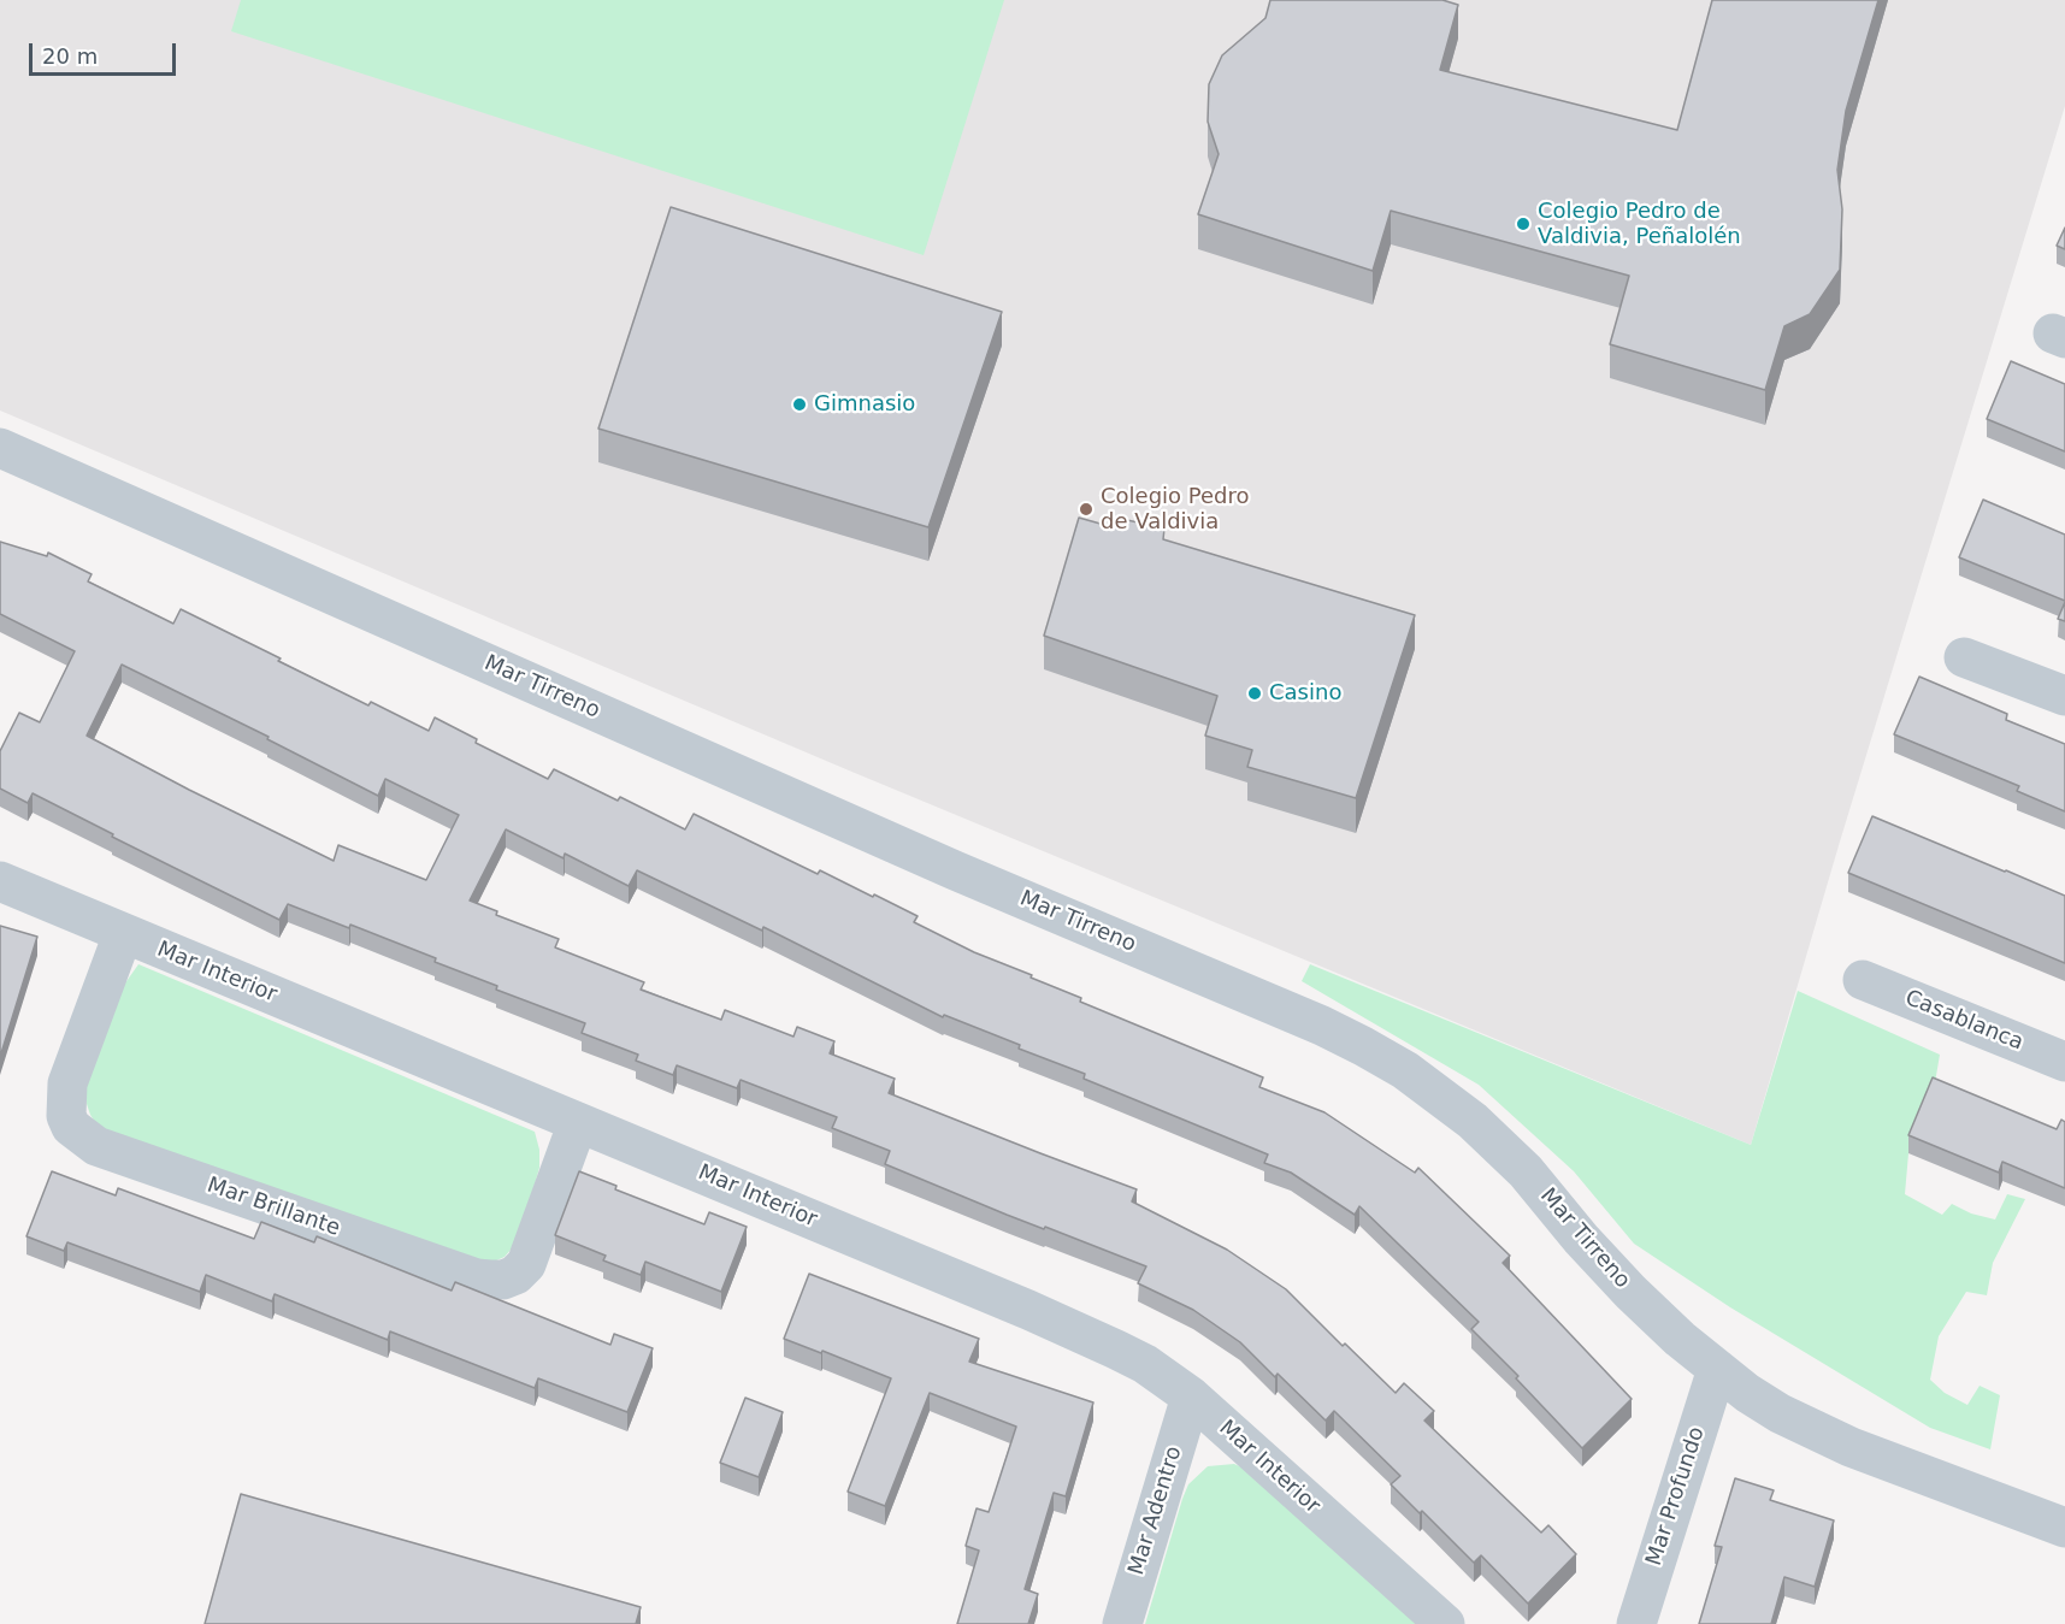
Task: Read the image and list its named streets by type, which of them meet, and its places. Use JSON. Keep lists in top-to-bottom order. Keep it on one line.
{"streets":{"street":["Mar Tirreno","Mar Interior","Casablanca","Mar Brillante","Mar Profundo","Mar Adentro"]},"crossings":[["Mar Tirreno","Mar Profundo"],["Mar Interior","Mar Brillante"],["Mar Interior","Mar Adentro"]],"places":["Colegio Pedro de Valdivia, Peñalolén","Gimnasio","Colegio Pedro de Valdivia","Casino"],"scale_bar":"20 m"}
